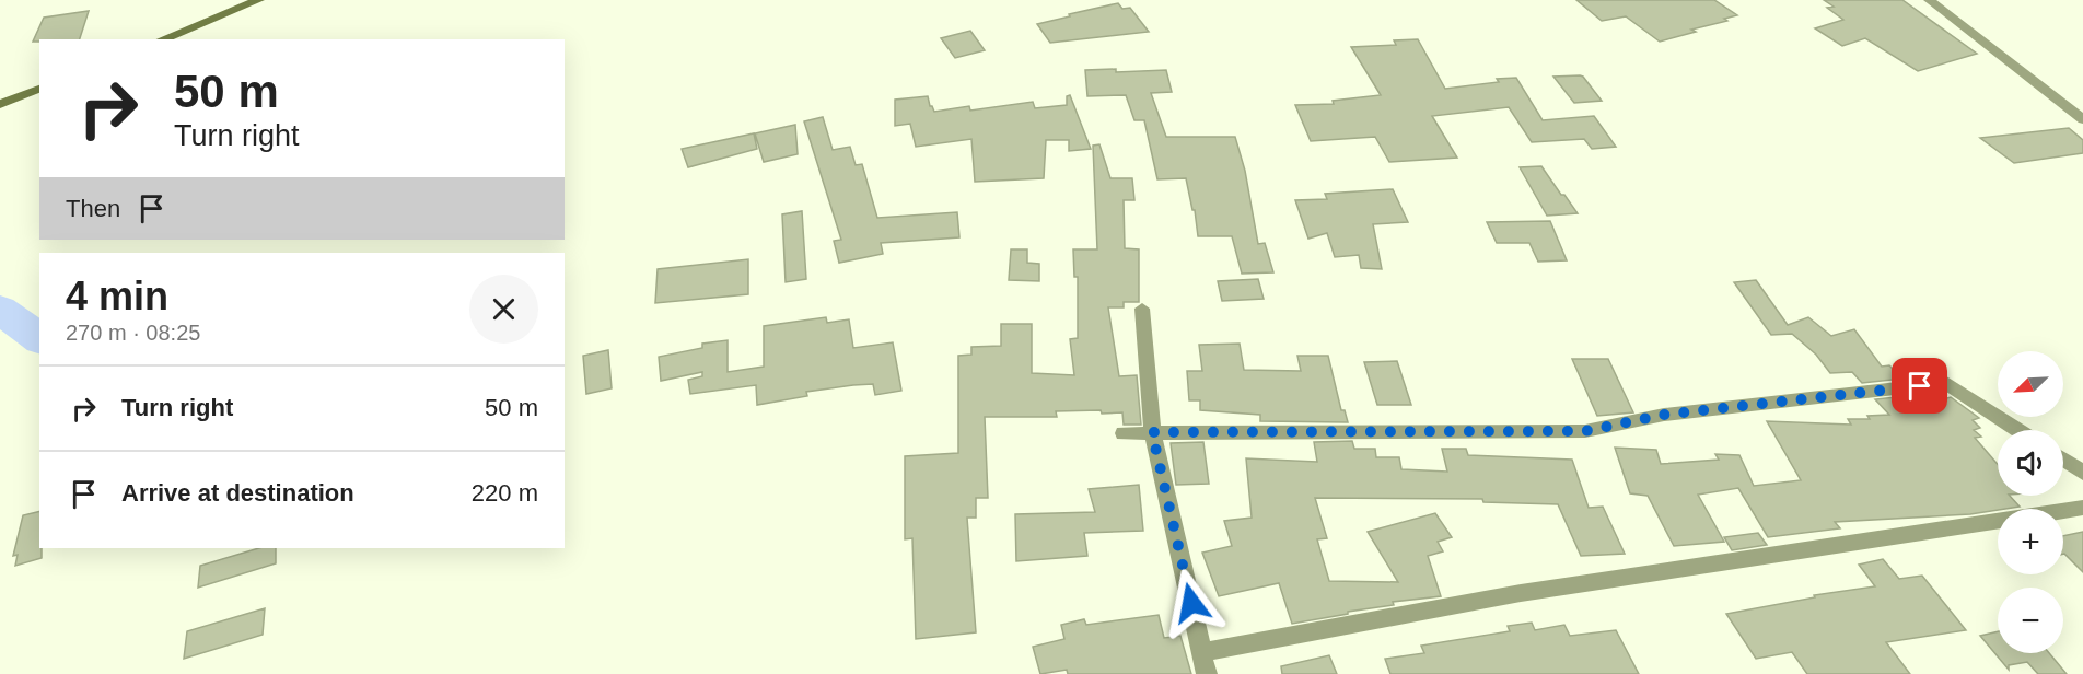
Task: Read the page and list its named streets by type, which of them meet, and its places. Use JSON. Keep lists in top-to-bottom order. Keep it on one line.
{"north":"bottom left","page":{"turn":["50 m","Turn right"],"then":"Then","heading":["4 min","270 m · 08:25"],"map_buttons":["+","−"],"list":[{"name":"Turn right","value":"50 m"},{"name":"Arrive at destination","value":"220 m"}]}}
